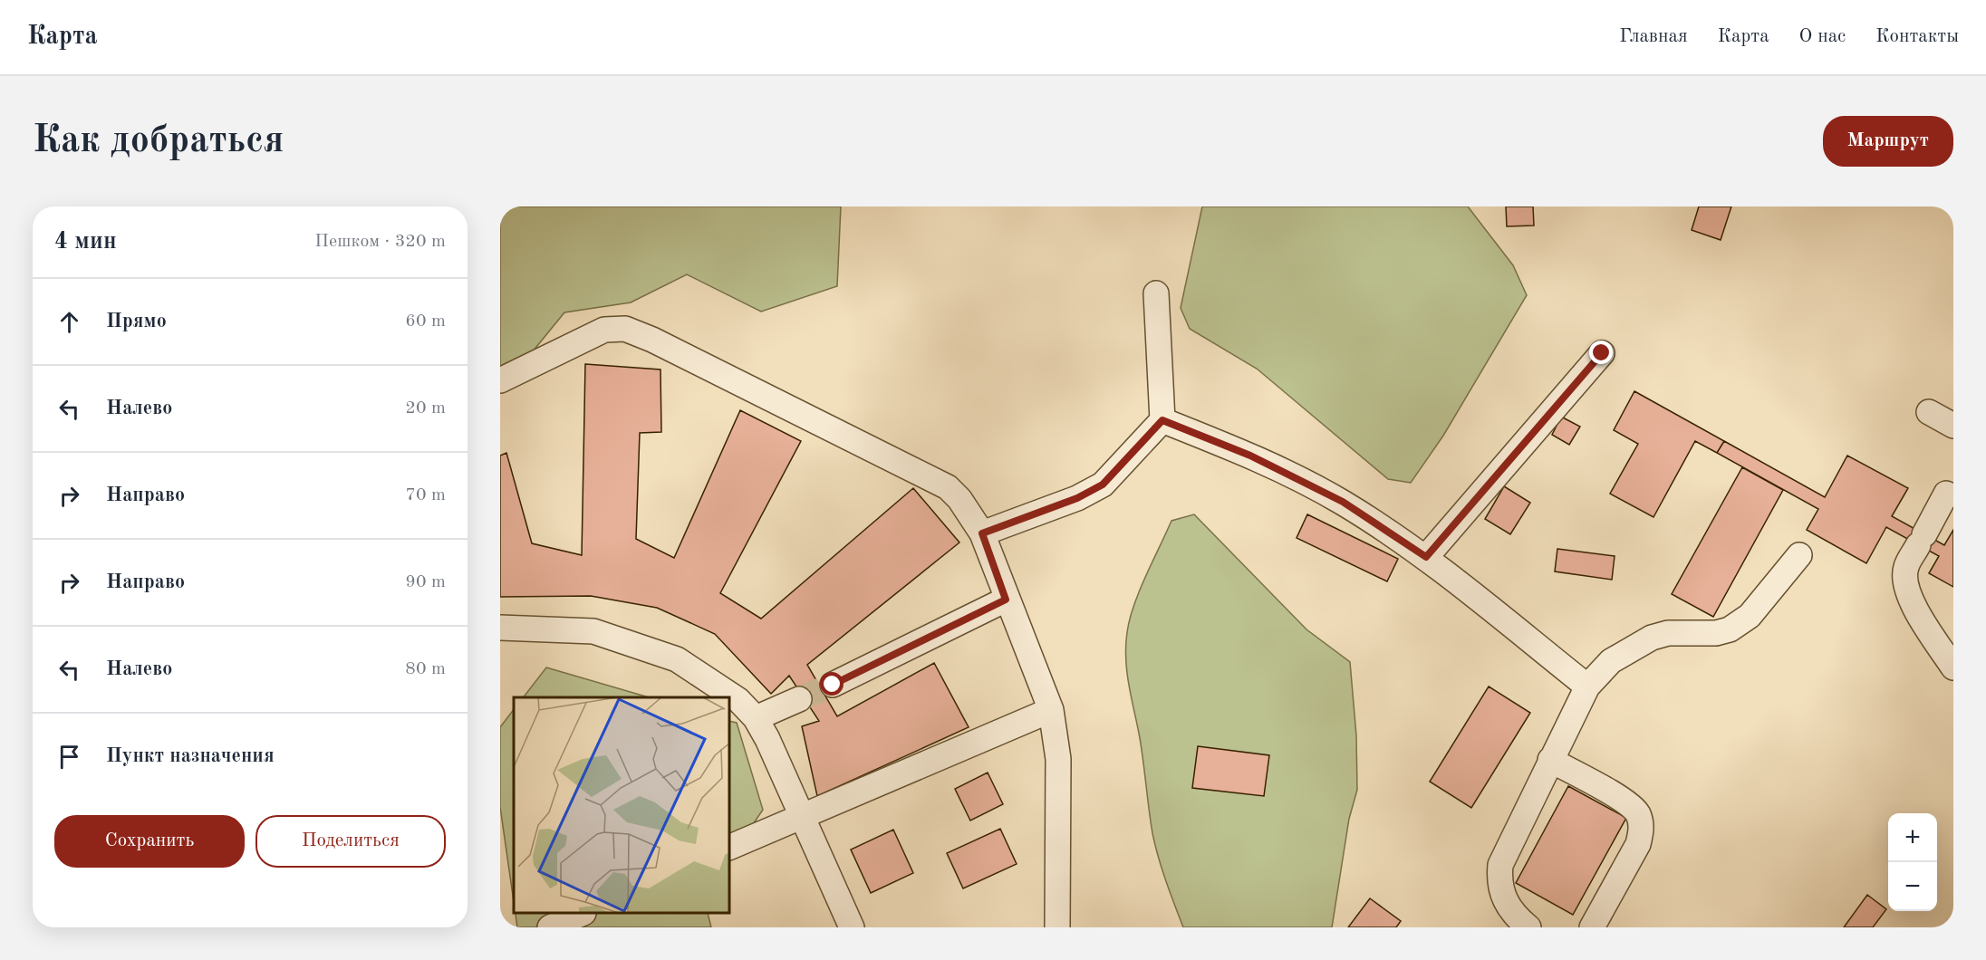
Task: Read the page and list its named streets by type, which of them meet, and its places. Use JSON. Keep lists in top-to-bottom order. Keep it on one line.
{"page":{"header":"Карта","nav":["Главная","Карта","О нас","Контакты"],"buttons":["Маршрут",["Сохранить","Поделиться"]],"title":"Как добраться","heading":["4 мин","Пешком · 320 m"],"list":[["Прямо","60 m"],["Налево","20 m"],["Направо","70 m"],["Направо","90 m"],["Налево","80 m"],"Пункт назначения"],"map_buttons":["+","−"]}}
